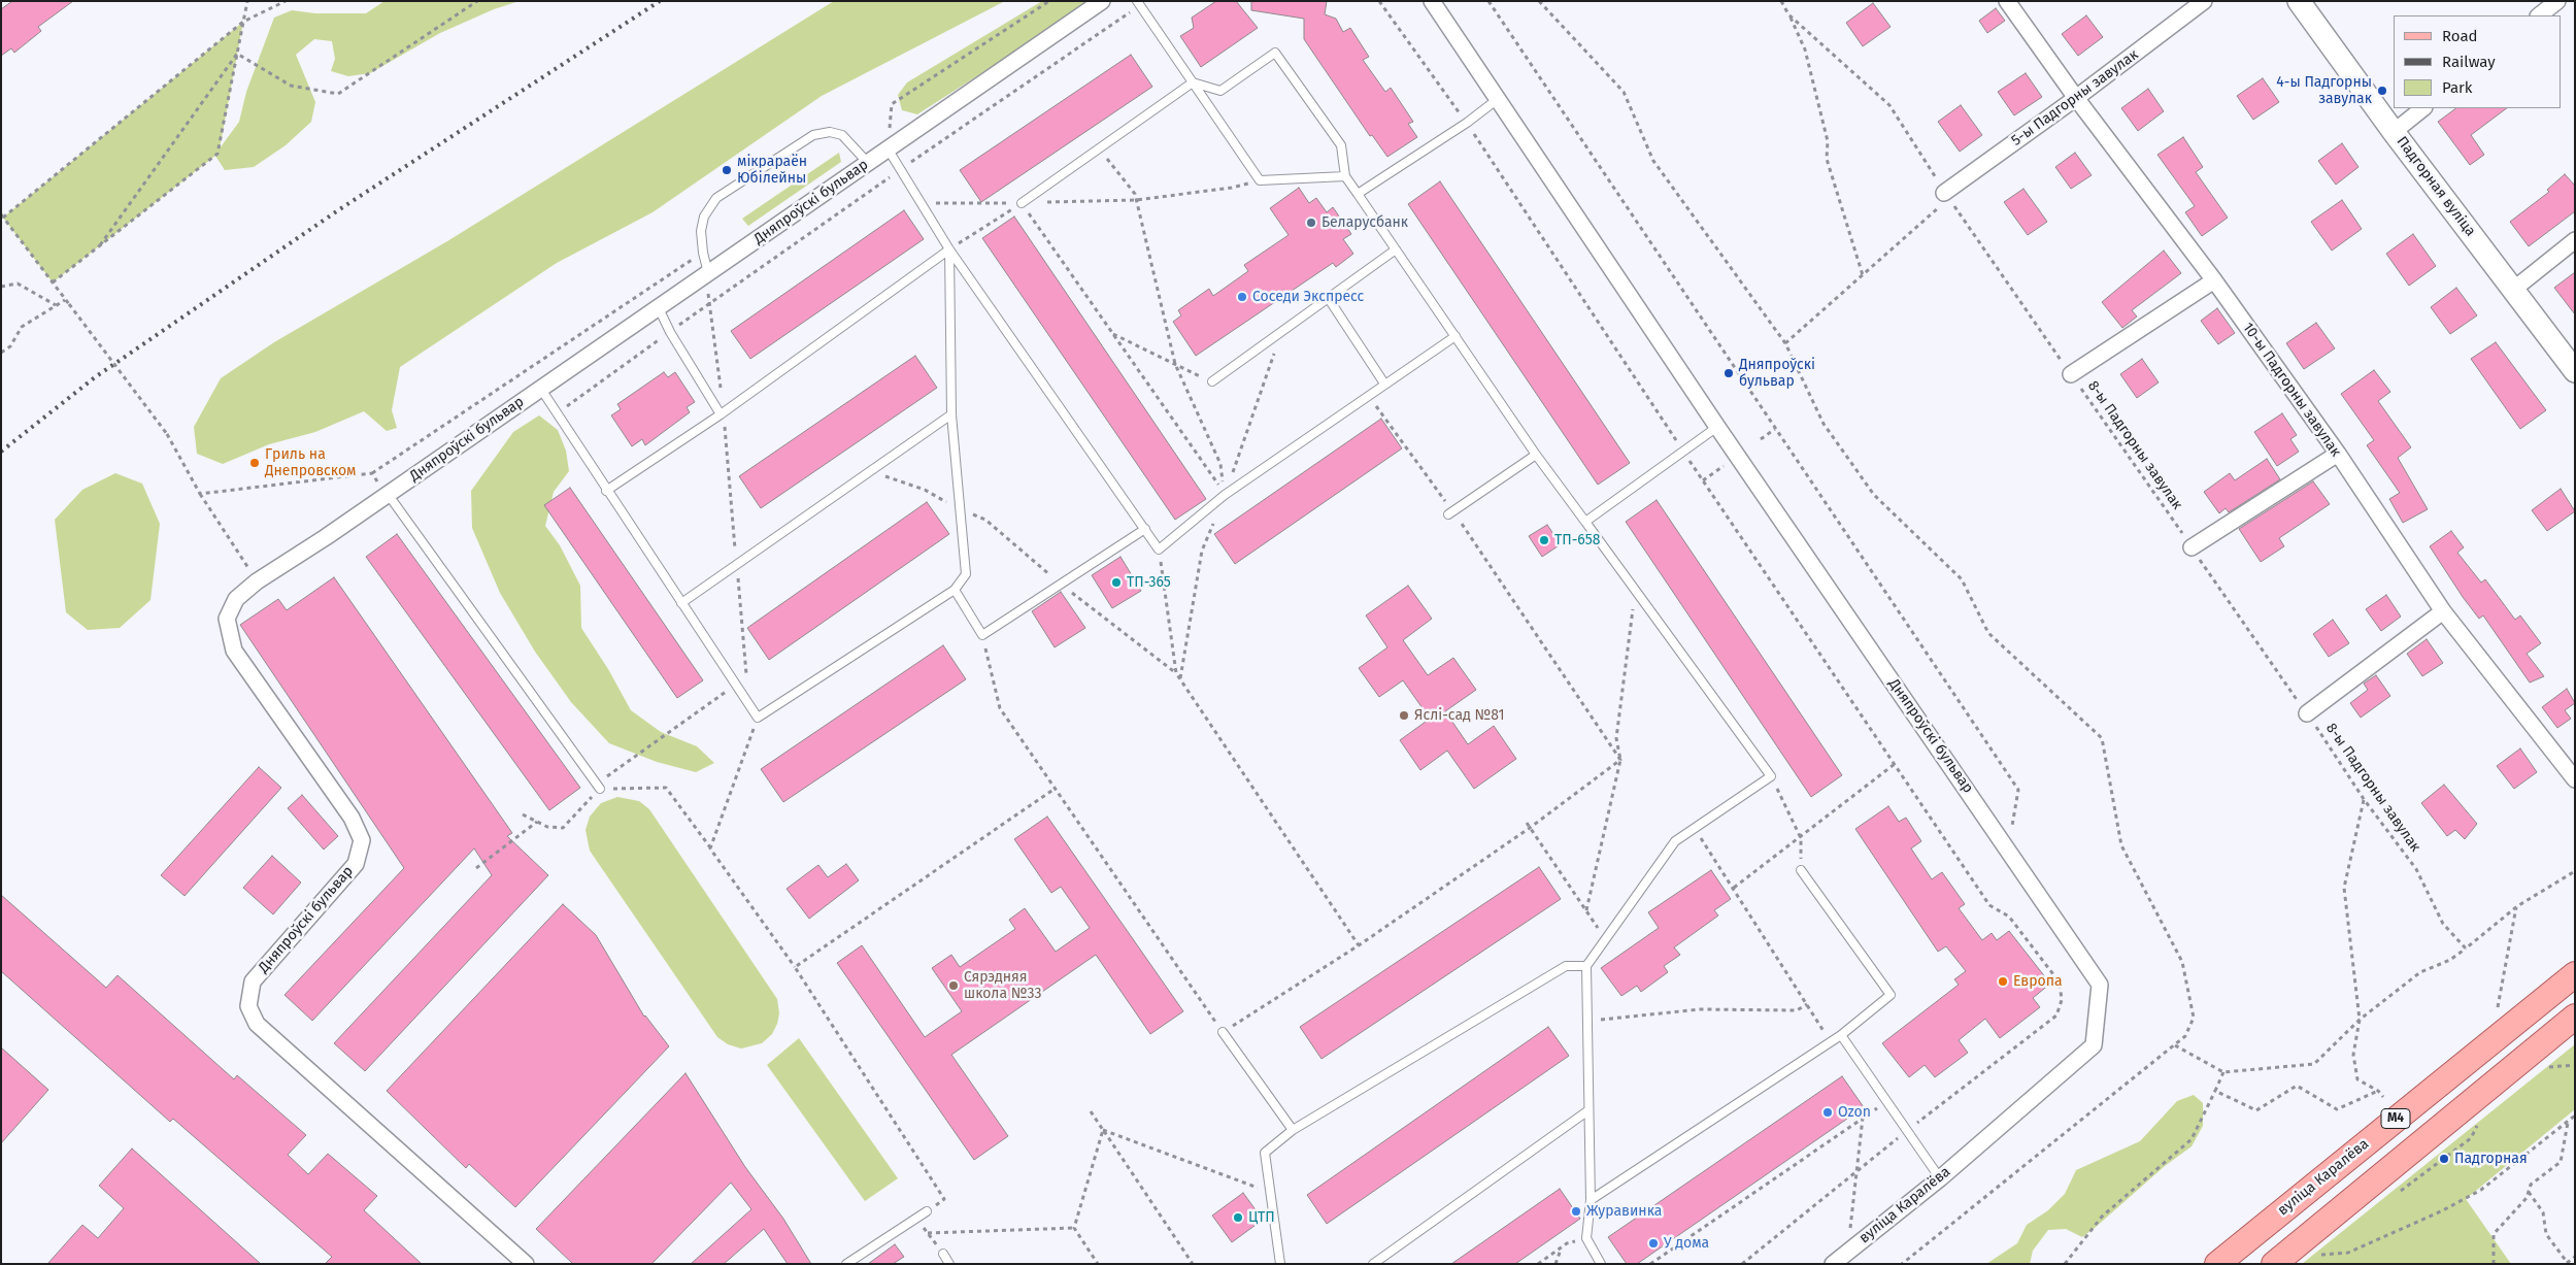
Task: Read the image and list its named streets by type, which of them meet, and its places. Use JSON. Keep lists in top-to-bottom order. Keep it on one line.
{"streets":{"main road":["М4","вуліца Каралёва"],"street":["5-ы Падгорны завулак","Падгорная вуліца","Дняпроўскі бульвар","10-ы Падгорны завулак"],"path":["8-ы Падгорны завулак"]},"crossings":[["5-ы Падгорны завулак","10-ы Падгорны завулак"],["5-ы Падгорны завулак","8-ы Падгорны завулак"],["Дняпроўскі бульвар","вуліца Каралёва"]],"places":["4-ы Падгорны завулак","мікрараён Юбілейны","Беларусбанк","Соседи Экспресс","Дняпроўскі бульвар","Гриль на Днепровском","ТП-658","ТП-365","Яслі-сад №81","Европа","Сярэдняя школа №33","Ozon","Падгорная","Журавинка","ЦТП","У дома"],"legend":["Road","Railway","Park"]}
